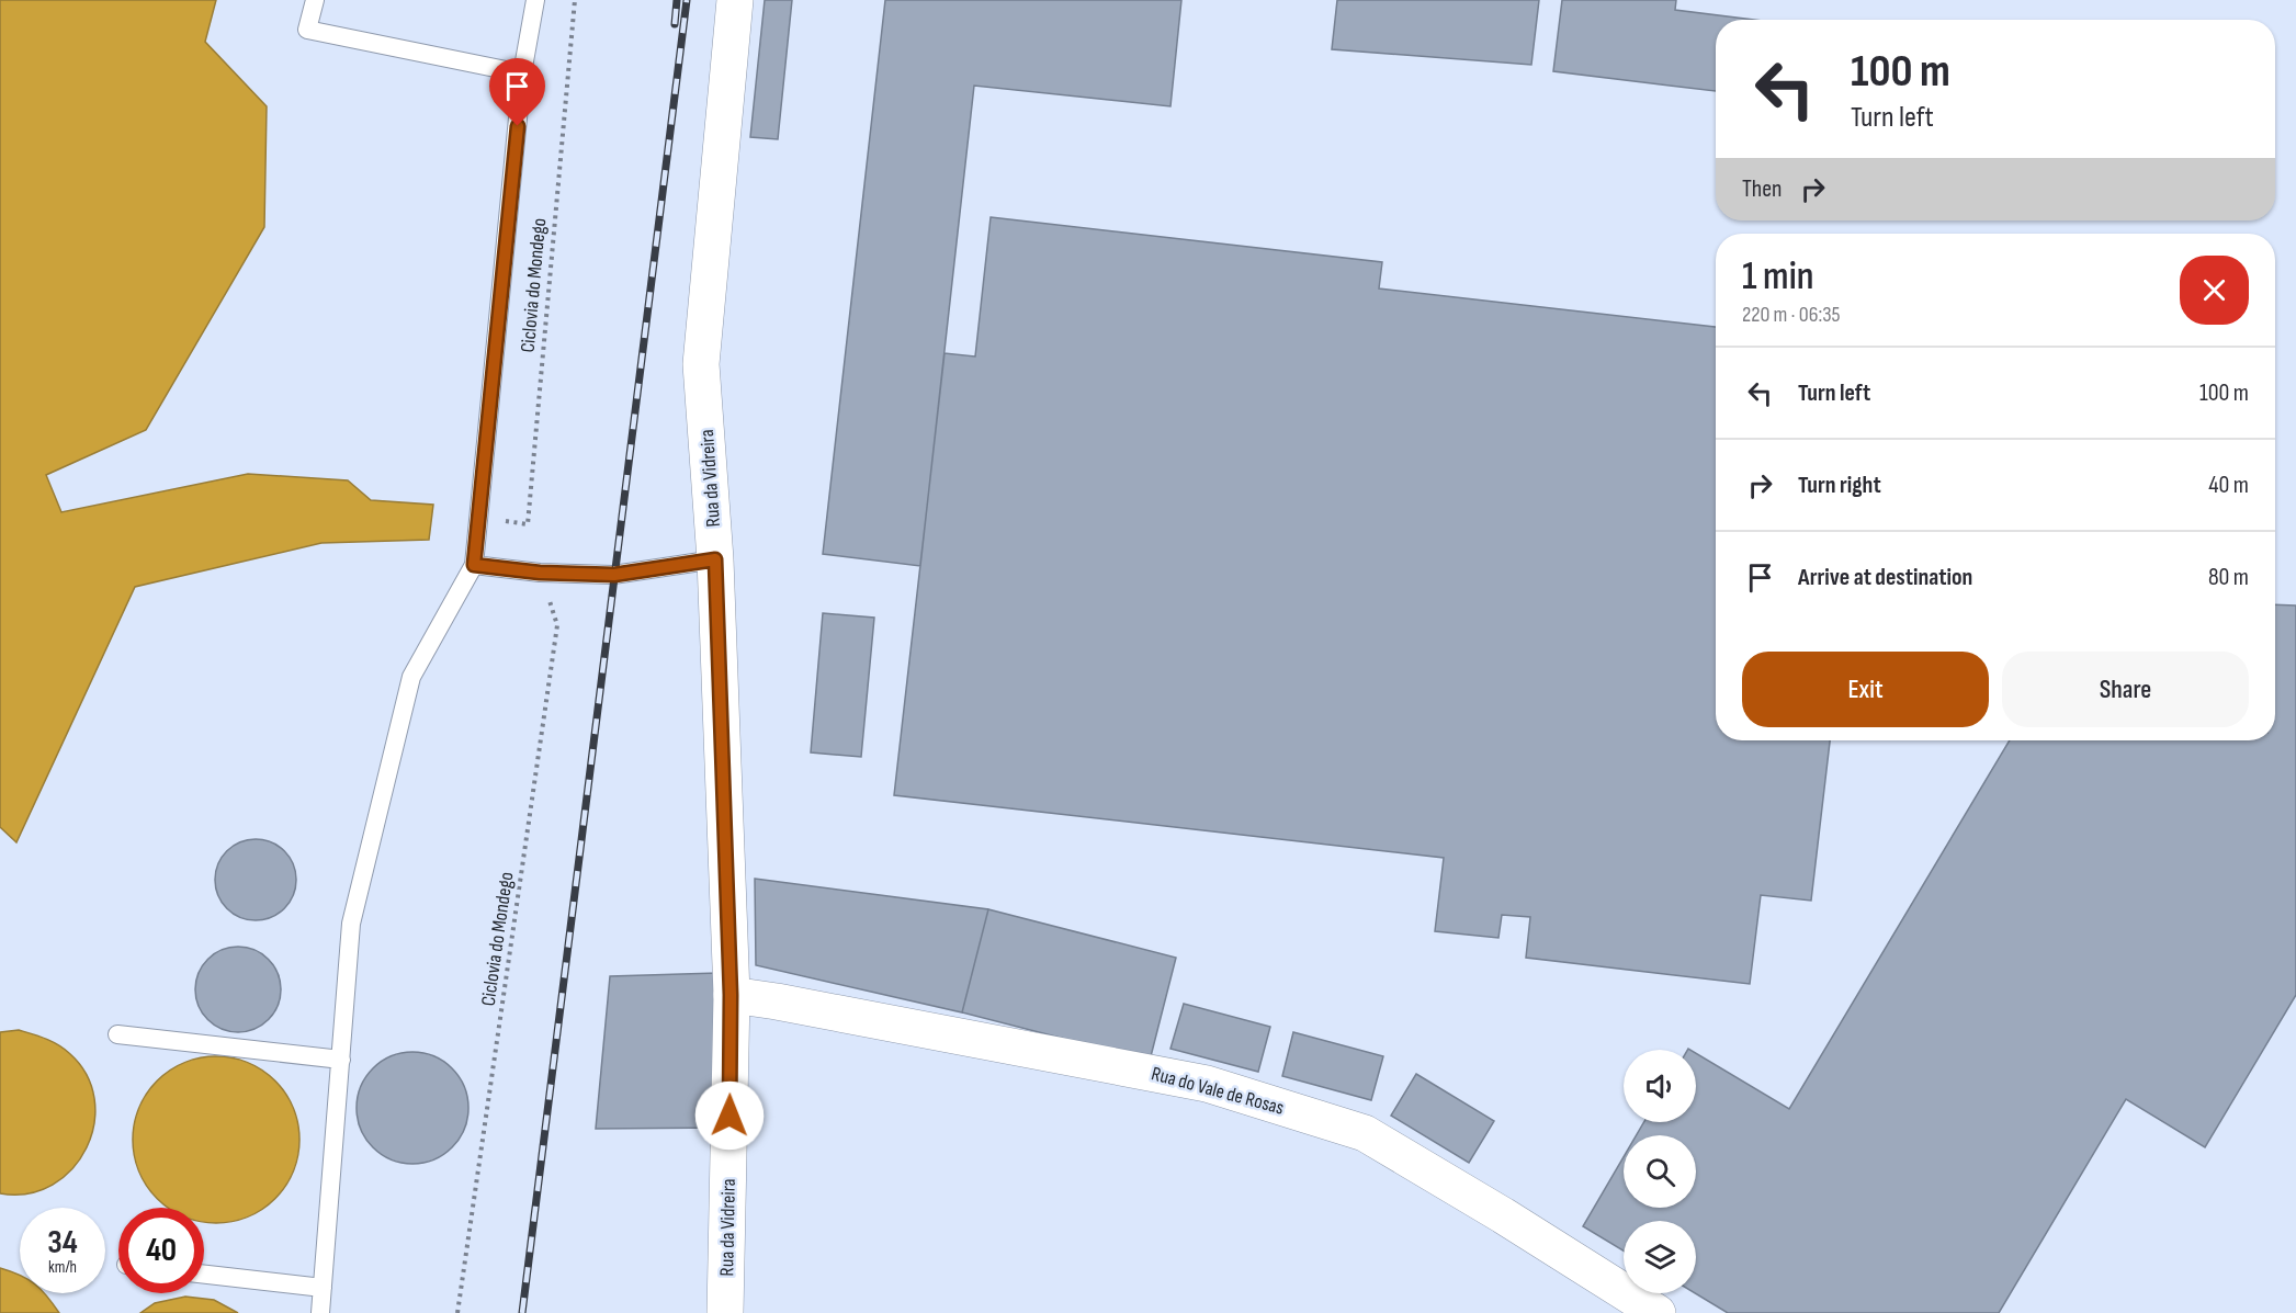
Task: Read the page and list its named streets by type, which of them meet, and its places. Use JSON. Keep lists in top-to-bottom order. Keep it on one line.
{"streets":{"street":["Rua da Vidreira","Rua do Vale de Rosas"],"path":["Ciclovia do Mondego"]},"crossings":[["Rua da Vidreira","Rua do Vale de Rosas"]],"page":{"turn":["100 m","Turn left"],"then":"Then","heading":["1 min","220 m · 06:35"],"list":[{"name":"Turn left","value":"100 m"},{"name":"Turn right","value":"40 m"},{"name":"Arrive at destination","value":"80 m"}],"buttons":["Exit","Share"],"speed":"34 km/h","limit":"40"}}
